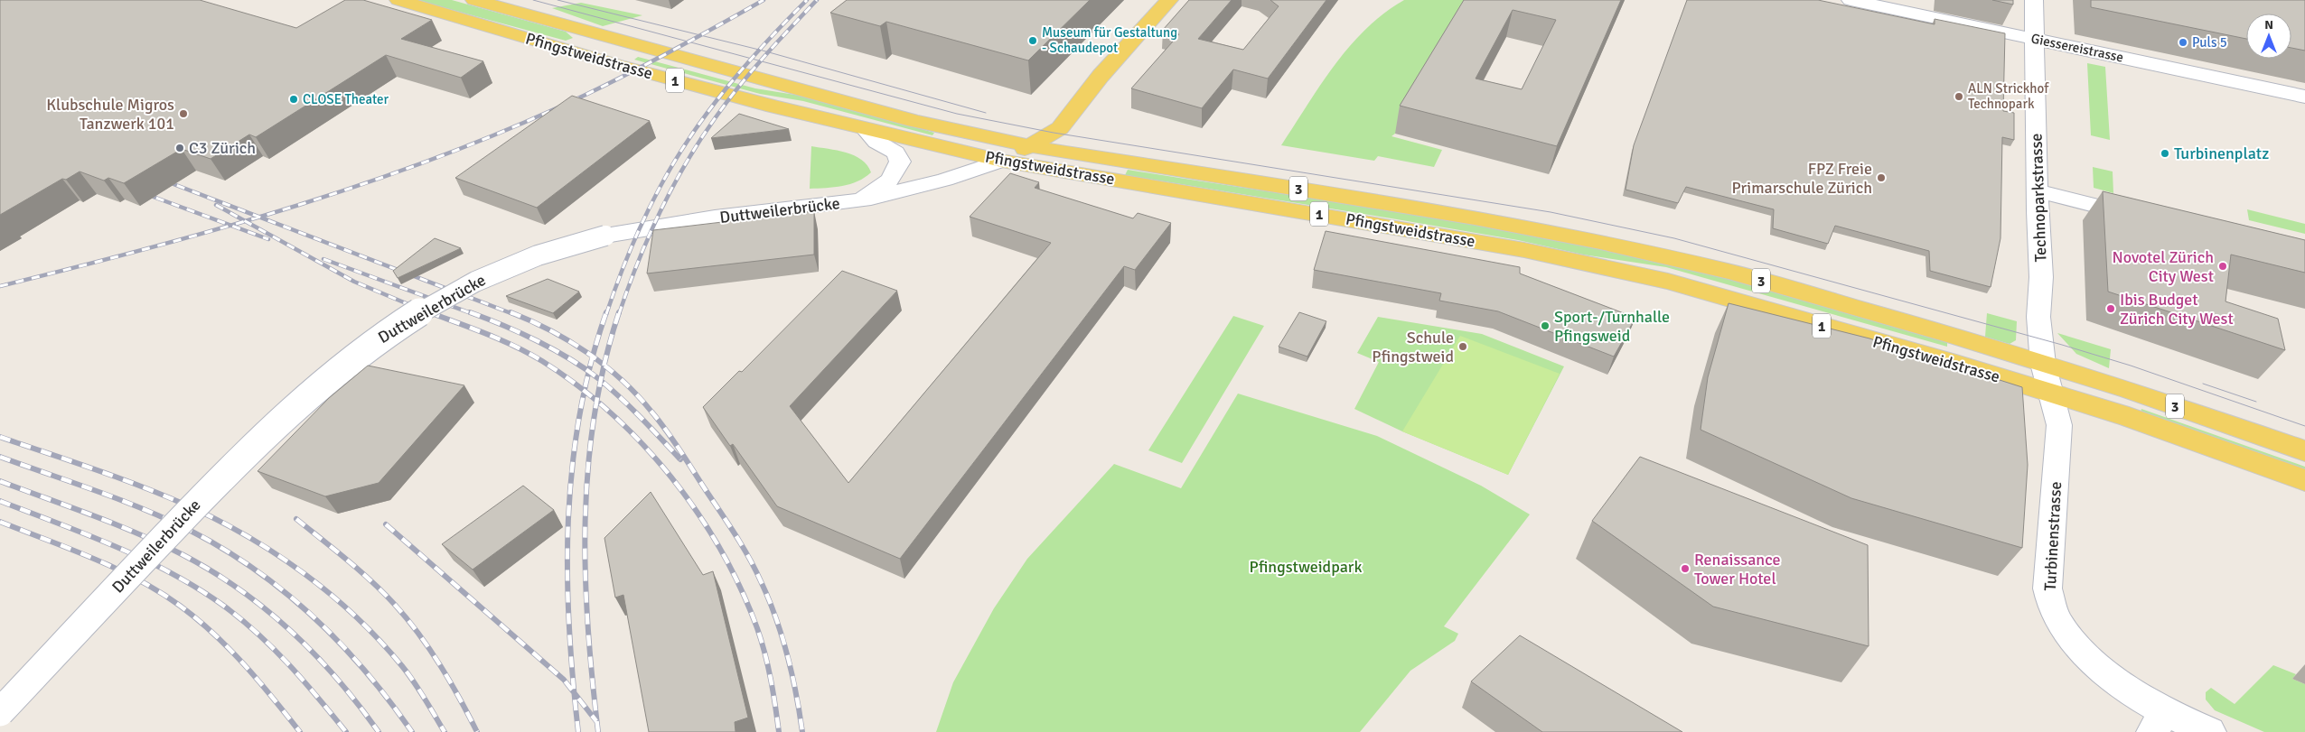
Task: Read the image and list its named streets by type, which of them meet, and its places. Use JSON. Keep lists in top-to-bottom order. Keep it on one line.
{"streets":{"main road":["Pfingstweidstrasse","1","3"],"street":["Giessereistrasse","Technoparkstrasse","Duttweilerbrücke","Turbinenstrasse"]},"crossings":[["Giessereistrasse","Technoparkstrasse"],["Pfingstweidstrasse","Technoparkstrasse"],["Pfingstweidstrasse","Duttweilerbrücke"],["Pfingstweidstrasse","Turbinenstrasse"],["Technoparkstrasse","Turbinenstrasse"]],"parks":["Pfingstweidpark"],"places":["Museum für Gestaltung - Schaudepot","Puls 5","ALN Strickhof Technopark","CLOSE Theater","Klubschule Migros Tanzwerk 101","C3 Zürich","Turbinenplatz","FPZ Freie Primarschule Zürich","Novotel Zürich City West","Ibis Budget Zürich City West","Sport-/Turnhalle Pfingsweid","Schule Pfingstweid","Renaissance Tower Hotel"],"north":"top"}
